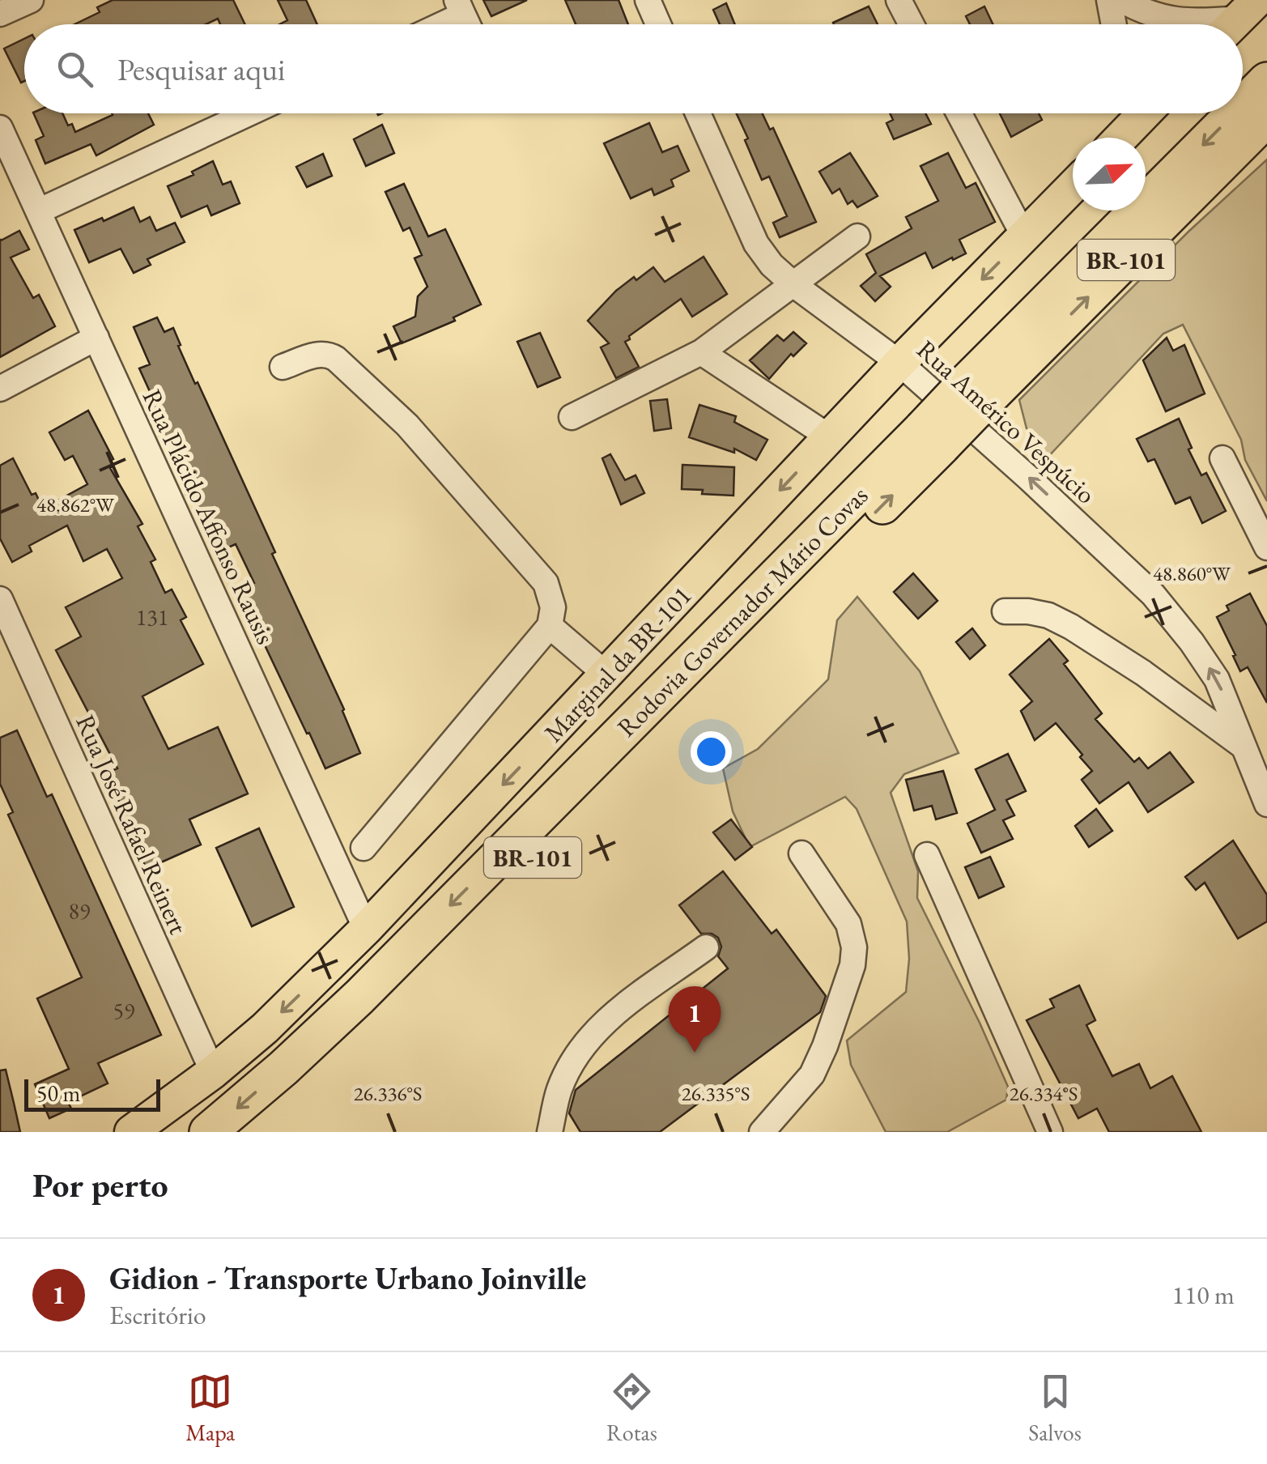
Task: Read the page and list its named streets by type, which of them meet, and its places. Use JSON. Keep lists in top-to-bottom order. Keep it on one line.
{"streets":{"highway":["BR-101","Rodovia Governador Mário Covas"],"main road":["Marginal da BR-101"],"street":["Rua Américo Vespúcio","Rua Plácido Affonso Rausis","Rua José Rafael Reinert"]},"crossings":[["Rua Américo Vespúcio","Marginal da BR-101"],["Rua Plácido Affonso Rausis","Marginal da BR-101"],["Marginal da BR-101","Rua José Rafael Reinert"]],"one_way":["Marginal da BR-101"],"house_numbers":["131","89","59"],"scale_bar":"50 m","north":"top right","page":{"search":"Pesquisar aqui","pins":"1","scale":"50 m","heading":"Por perto","list":[{"mark":"1","name":"Gidion - Transporte Urbano Joinville","note":"Escritório","value":"110 m"}],"nav":["Mapa","Rotas","Salvos"]},"coordinates":["48.862°W","48.860°W","26.336°S","26.335°S","26.334°S"]}
